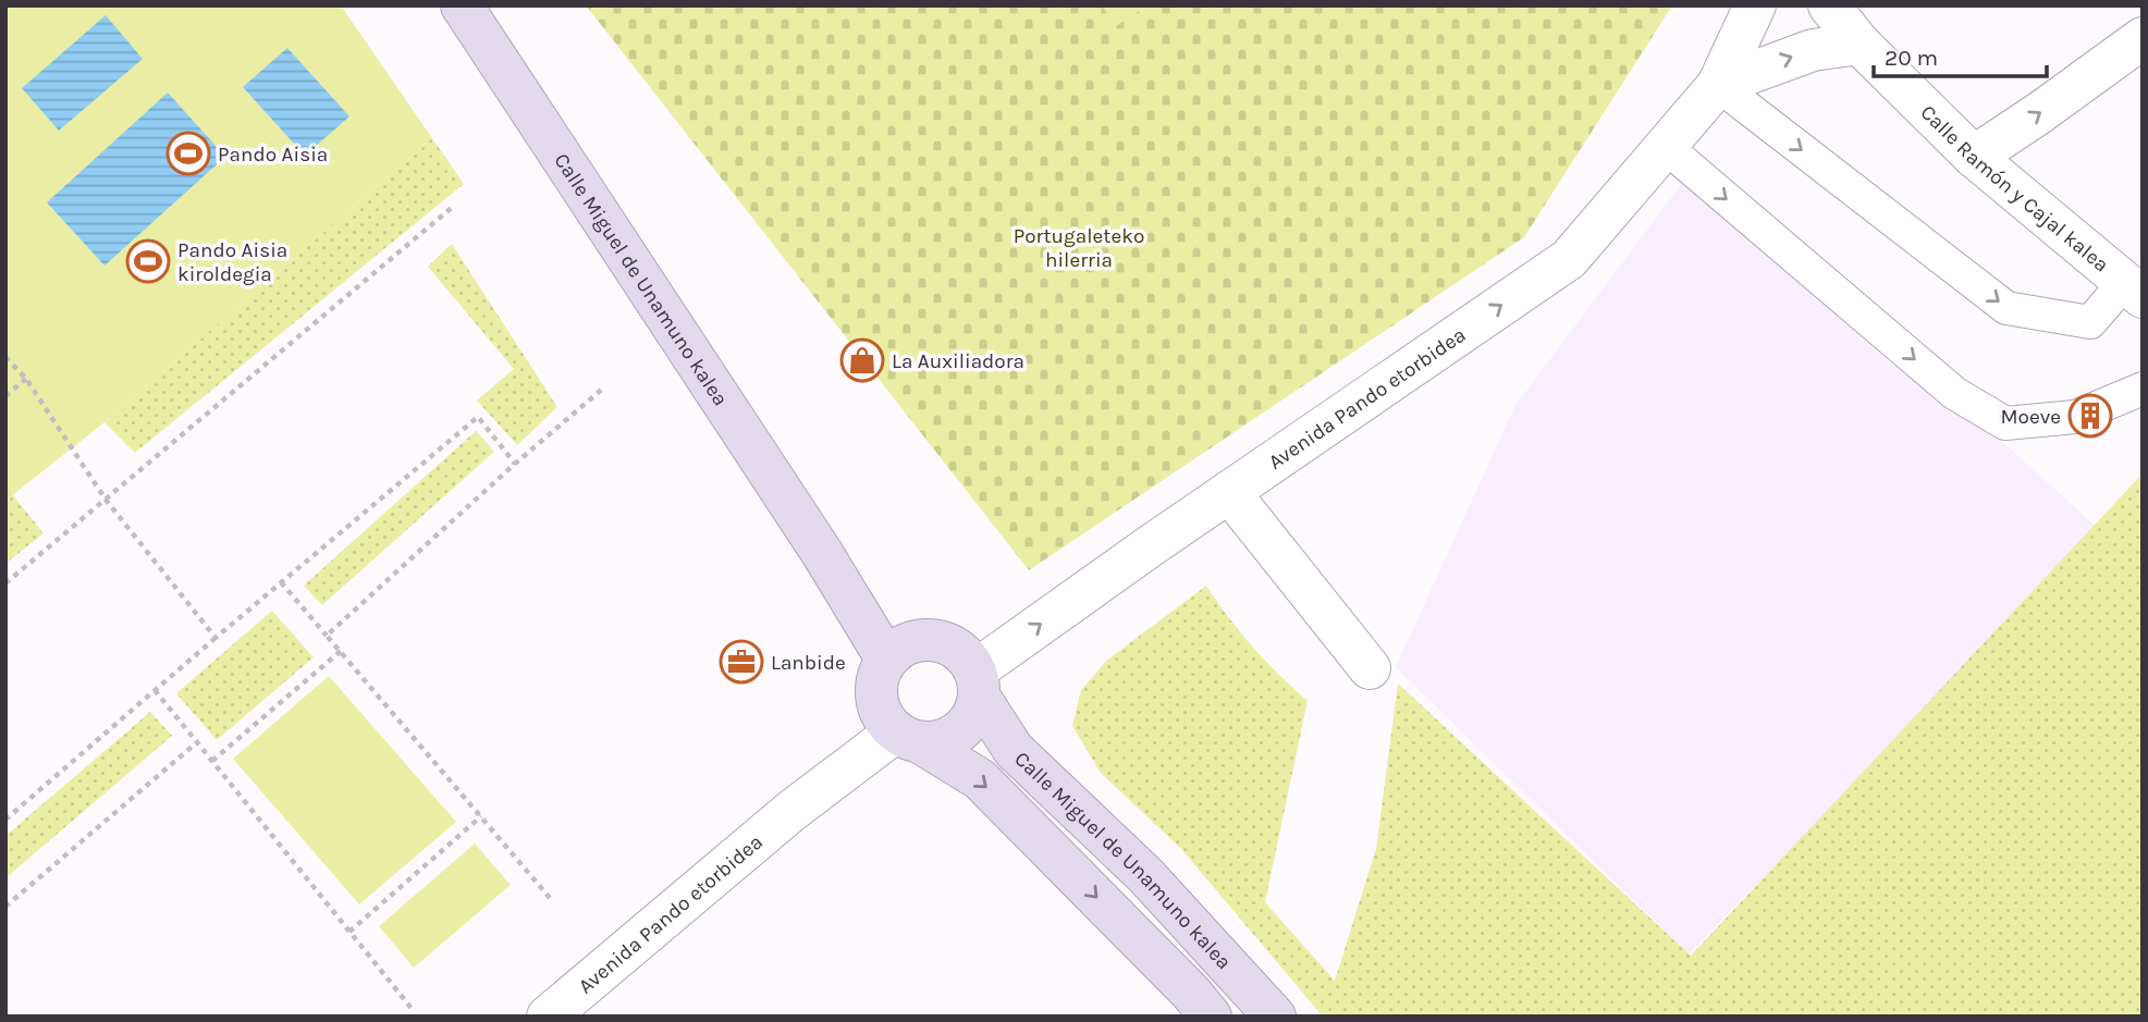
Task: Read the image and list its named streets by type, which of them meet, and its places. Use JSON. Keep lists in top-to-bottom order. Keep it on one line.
{"streets":{"street":["Calle Ramón y Cajal kalea","Calle Miguel de Unamuno kalea","Avenida Pando etorbidea"]},"crossings":[["Calle Ramón y Cajal kalea","Avenida Pando etorbidea"],["Calle Miguel de Unamuno kalea","Avenida Pando etorbidea"]],"one_way":["Avenida Pando etorbidea"],"parks":["Portugaleteko hilerria"],"places":{"sports":["Pando Aisia","Pando Aisia kiroldegia"],"shop":["La Auxiliadora"],"building":["Moeve"],"office":["Lanbide"]},"scale_bar":"20 m"}
